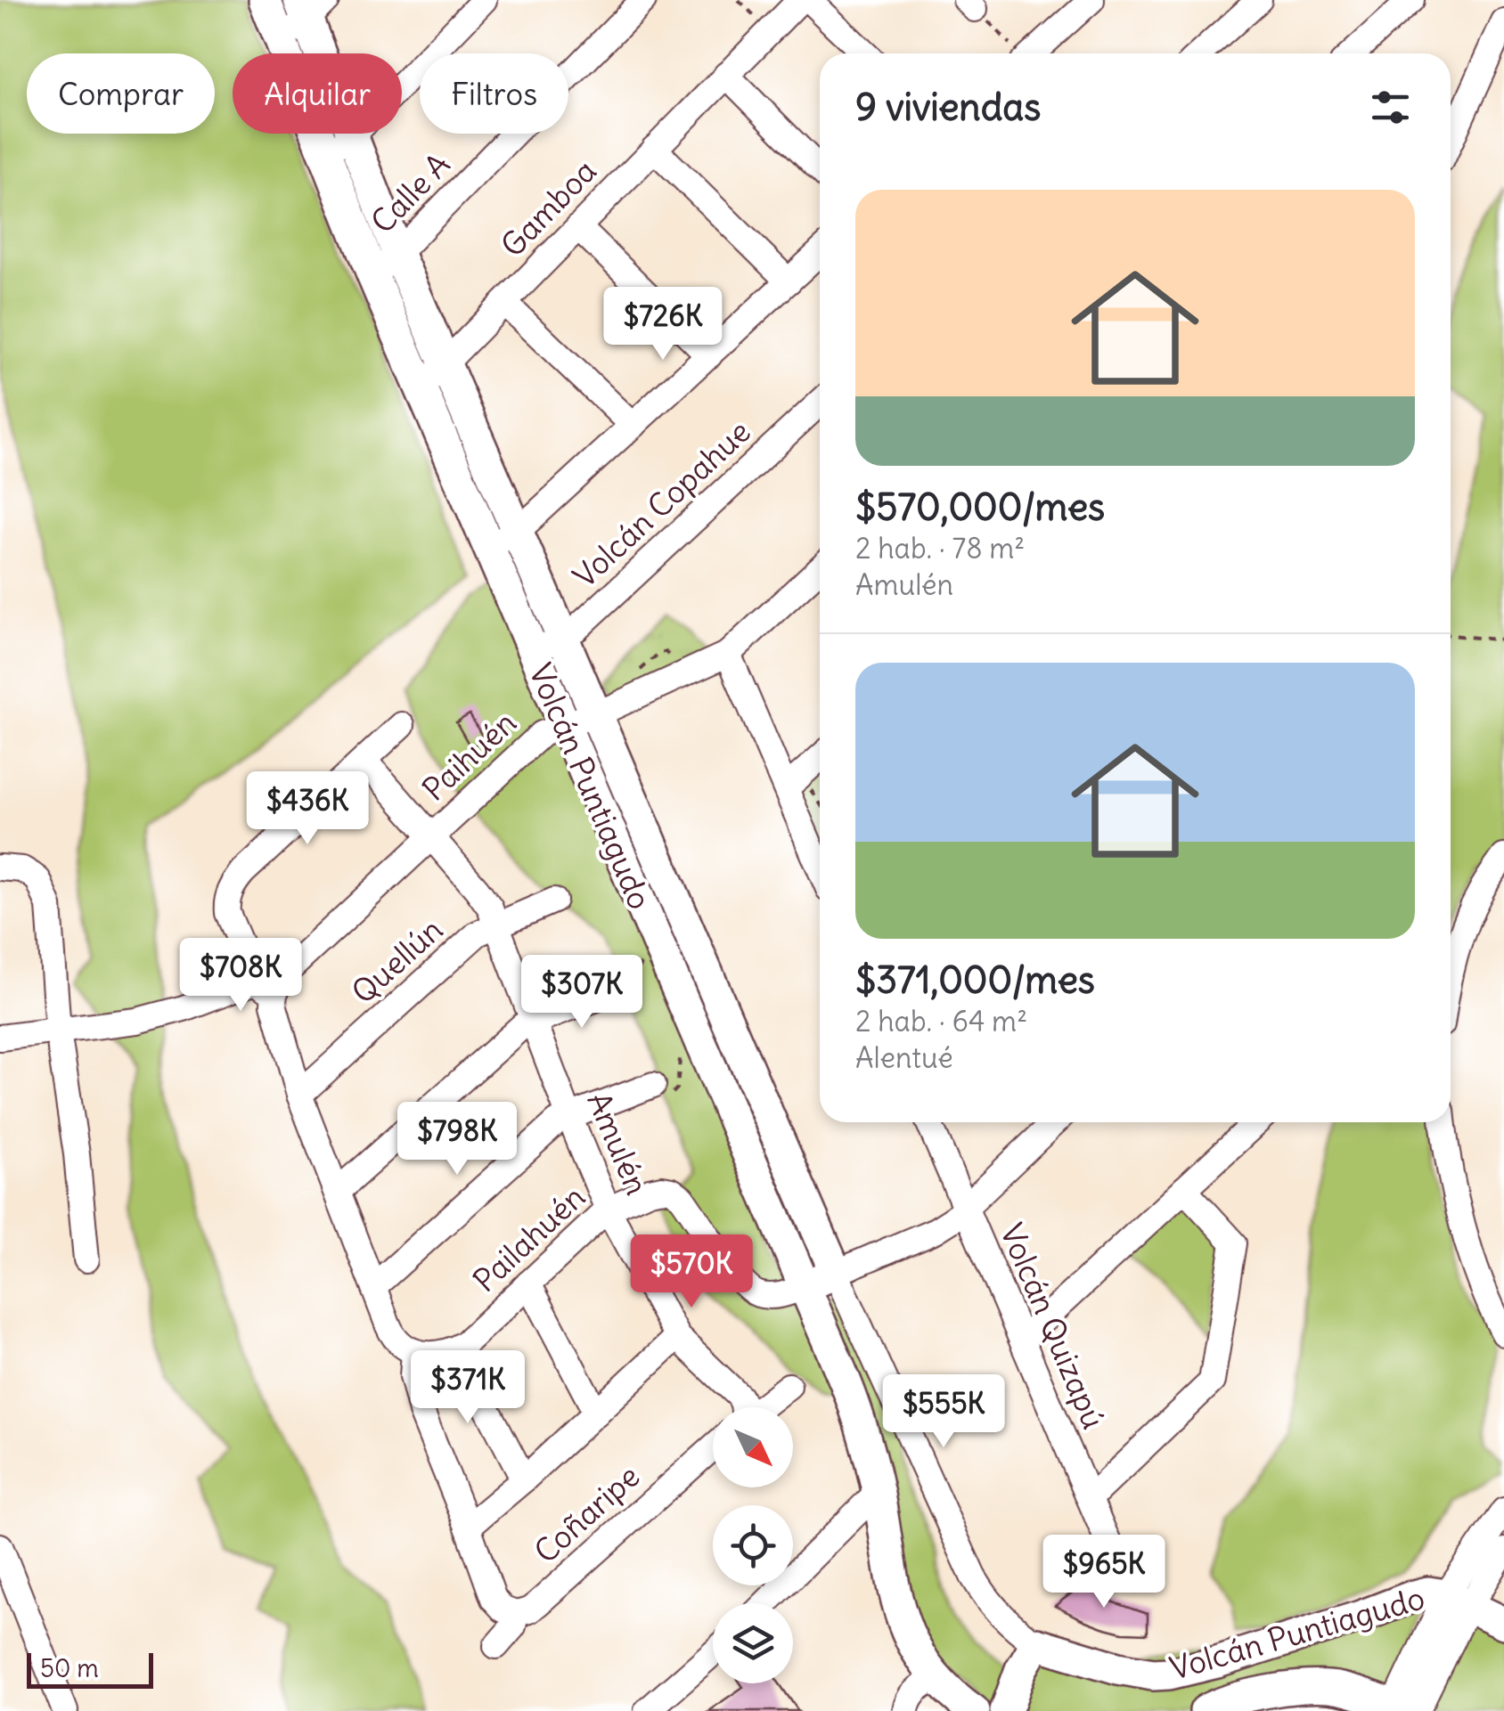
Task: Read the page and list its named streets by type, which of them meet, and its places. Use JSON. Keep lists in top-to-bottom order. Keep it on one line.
{"streets":{"main road":["Volcán Puntiagudo"],"street":["Calle A","Gamboa","Volcán Copahue","Paihuén","Quellún","Amulén","Pailahuén","Volcán Quizapú","Coñaripe"]},"crossings":[["Calle A","Volcán Puntiagudo"],["Gamboa","Volcán Puntiagudo"],["Volcán Copahue","Volcán Puntiagudo"],["Paihuén","Volcán Puntiagudo"],["Paihuén","Amulén"],["Volcán Puntiagudo","Pailahuén"],["Quellún","Amulén"],["Amulén","Pailahuén"]],"scale_bar":"50 m","north":"bottom right","page":{"chip":["Comprar","Alquilar","Filtros"],"heading":"9 viviendas","list":[{"name":"$570,000/mes","note":"2 hab. · 78 m² · Amulén"},{"name":"$371,000/mes","note":"2 hab. · 64 m² · Alentué"}],"price":["$726K","$436K","$708K","$307K","$798K","$570K","$371K","$555K","$965K"],"scale":"50 m"}}
